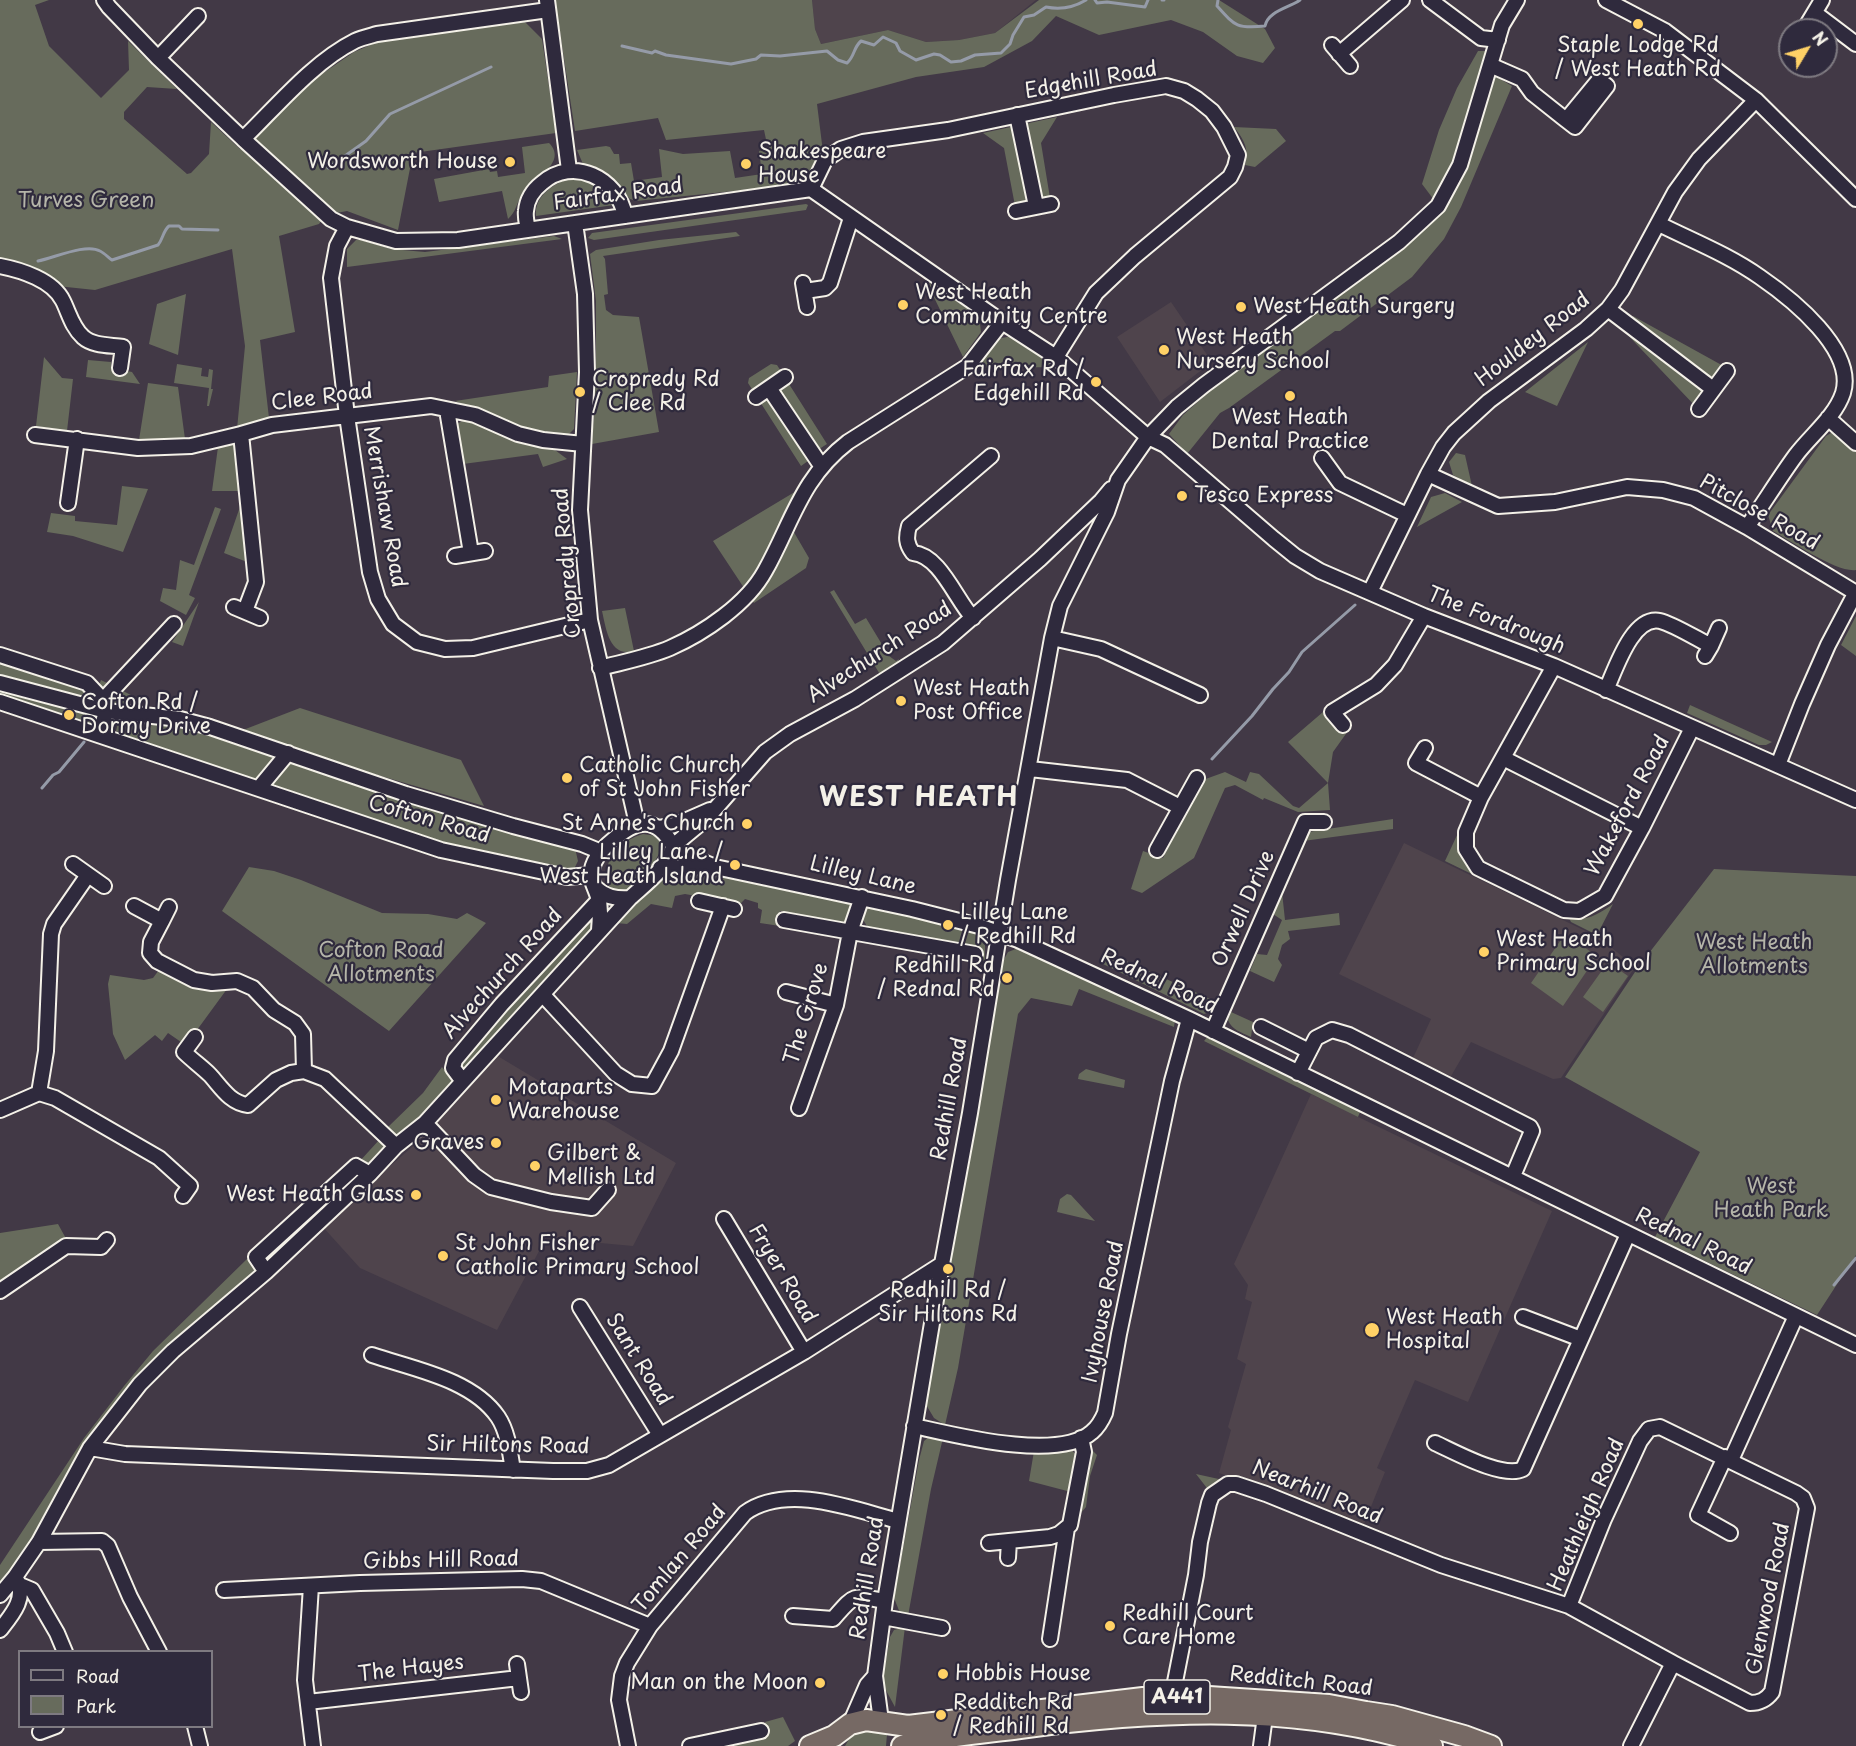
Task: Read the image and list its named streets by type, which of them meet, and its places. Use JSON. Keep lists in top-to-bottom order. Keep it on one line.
{"streets":{"highway":["Redditch Road","A441"],"street":["Edgehill Road","Fairfax Road","Houldey Road","Clee Road","Merrishaw Road","Pitclose Road","Cropredy Road","The Fordrough","Alvechurch Road","Wakeford Road","Cofton Road","Lilley Lane","Orwell Drive","Rednal Road","The Grove","Redhill Road","Fryer Road","Ivyhouse Road","Sant Road","Sir Hiltons Road","Nearhill Road","Heathleigh Road","Tomlan Road","Gibbs Hill Road","Glenwood Road","The Hayes"]},"crossings":[["Edgehill Road","Fairfax Road"],["Fairfax Road","Merrishaw Road"],["Fairfax Road","Cropredy Road"],["Houldey Road","Pitclose Road"],["Houldey Road","The Fordrough"],["Clee Road","Merrishaw Road"],["Clee Road","Cropredy Road"],["Merrishaw Road","Cropredy Road"],["Cropredy Road","Alvechurch Road"],["Cropredy Road","Cofton Road"],["Cropredy Road","Lilley Lane"],["The Fordrough","Wakeford Road"],["The Fordrough","Redhill Road"],["Alvechurch Road","Cofton Road"],["Alvechurch Road","Lilley Lane"],["Alvechurch Road","Redhill Road"],["Alvechurch Road","Sir Hiltons Road"],["Cofton Road","Lilley Lane"],["Lilley Lane","Rednal Road"],["Lilley Lane","The Grove"],["Lilley Lane","Redhill Road"],["Orwell Drive","Rednal Road"],["Rednal Road","Redhill Road"],["Rednal Road","Ivyhouse Road"],["Redhill Road","Sir Hiltons Road"],["Redhill Road","Tomlan Road"],["Redhill Road","Redditch Road"],["Redhill Road","A441"],["Fryer Road","Sir Hiltons Road"],["Sant Road","Sir Hiltons Road"],["Nearhill Road","Heathleigh Road"],["Nearhill Road","Redditch Road"],["Heathleigh Road","Glenwood Road"],["Tomlan Road","Gibbs Hill Road"],["Redditch Road","A441"]],"districts":["WEST HEATH"],"parks":["Turves Green","West Heath Allotments","Cofton Road Allotments","West Heath Park"],"places":["Staple Lodge Rd / West Heath Rd","Wordsworth House","Shakespeare House","West Heath Community Centre","West Heath Surgery","West Heath Nursery School","Fairfax Rd / Edgehill Rd","Cropredy Rd / Clee Rd","West Heath Dental Practice","Tesco Express","West Heath Post Office","Cofton Rd / Dormy Drive","Catholic Church of St John Fisher","St Anne's Church","Lilley Lane / West Heath Island","Lilley Lane / Redhill Rd","West Heath Primary School","Redhill Rd / Rednal Rd","Motaparts Warehouse","Graves","Gilbert & Mellish Ltd","West Heath Glass","St John Fisher Catholic Primary School","Redhill Rd / Sir Hiltons Rd","West Heath Hospital","Redhill Court Care Home","Hobbis House","Man on the Moon","Redditch Rd / Redhill Rd"],"legend":["Road","Park"],"north":"top right"}
